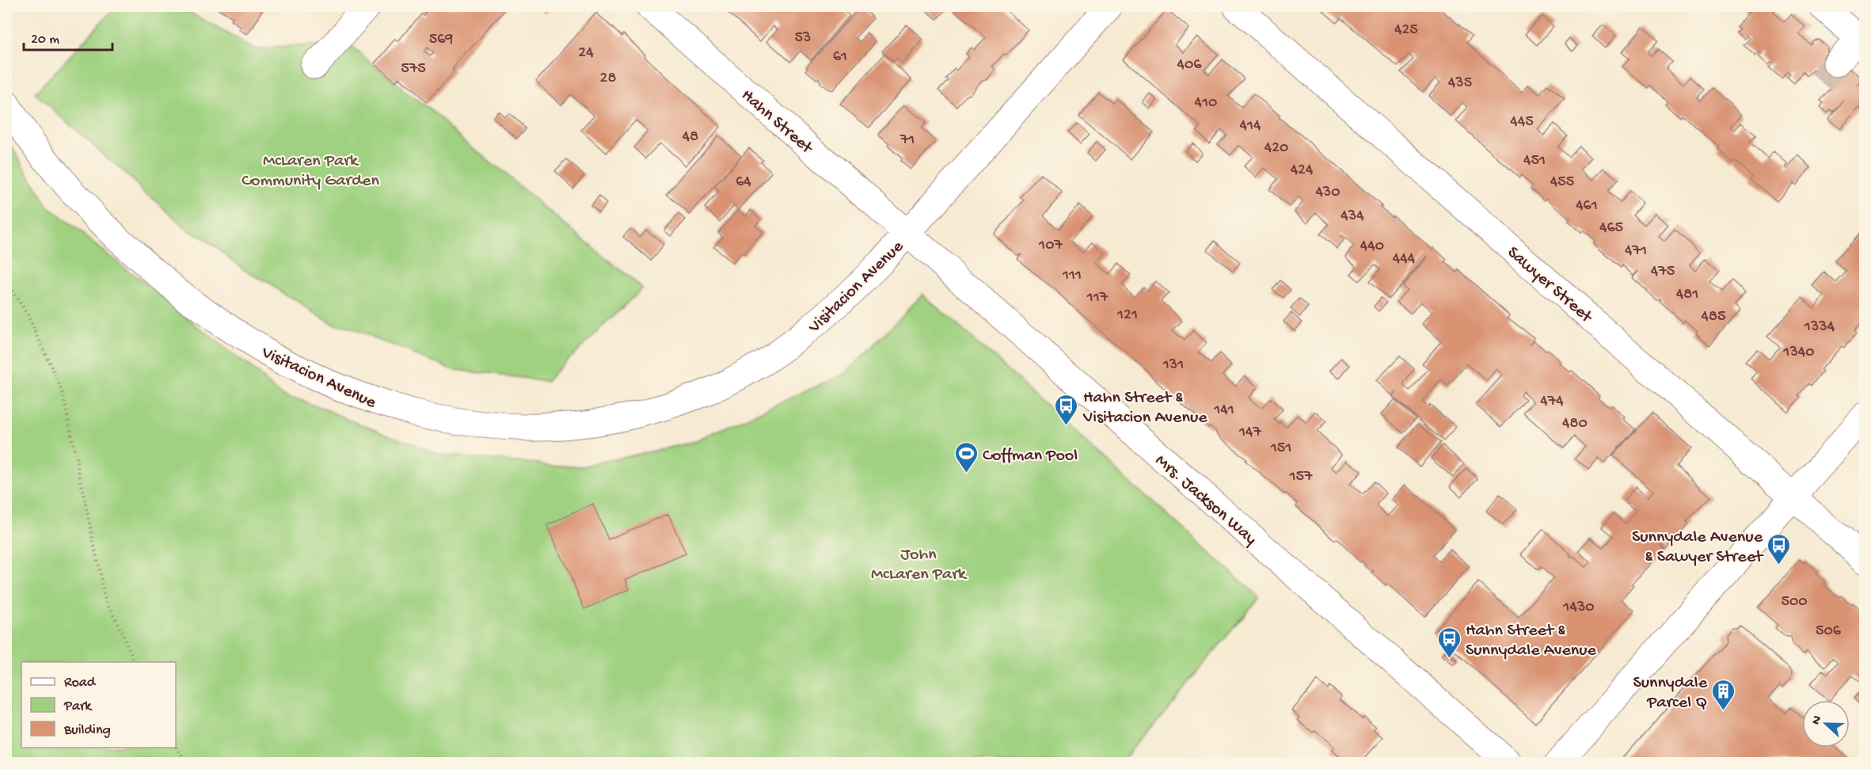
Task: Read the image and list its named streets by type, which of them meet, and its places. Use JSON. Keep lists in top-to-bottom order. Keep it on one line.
{"streets":{"street":["Hahn Street","Sawyer Street","Visitacion Avenue","Mrs. Jackson Way"]},"crossings":[["Hahn Street","Visitacion Avenue"],["Hahn Street","Mrs. Jackson Way"],["Visitacion Avenue","Mrs. Jackson Way"]],"parks":["McLaren Park Community Garden","John McLaren Park"],"places":{"bus stop":["Hahn Street & Visitacion Avenue","Sunnydale Avenue & Sawyer Street","Hahn Street & Sunnydale Avenue"],"sports":["Coffman Pool"],"building":["Sunnydale Parcel Q"]},"house_numbers":["425","53","569","24","61","406","575","28","435","410","445","414","48","71","420","451","424","64","455","430","461","434","465","107","440","471","444","475","111","481","117","121","485","1334","1340","131","474","141","480","147","151","157","500","1430","506"],"legend":["Road","Park","Building"],"scale_bar":"20 m","north":"left"}
